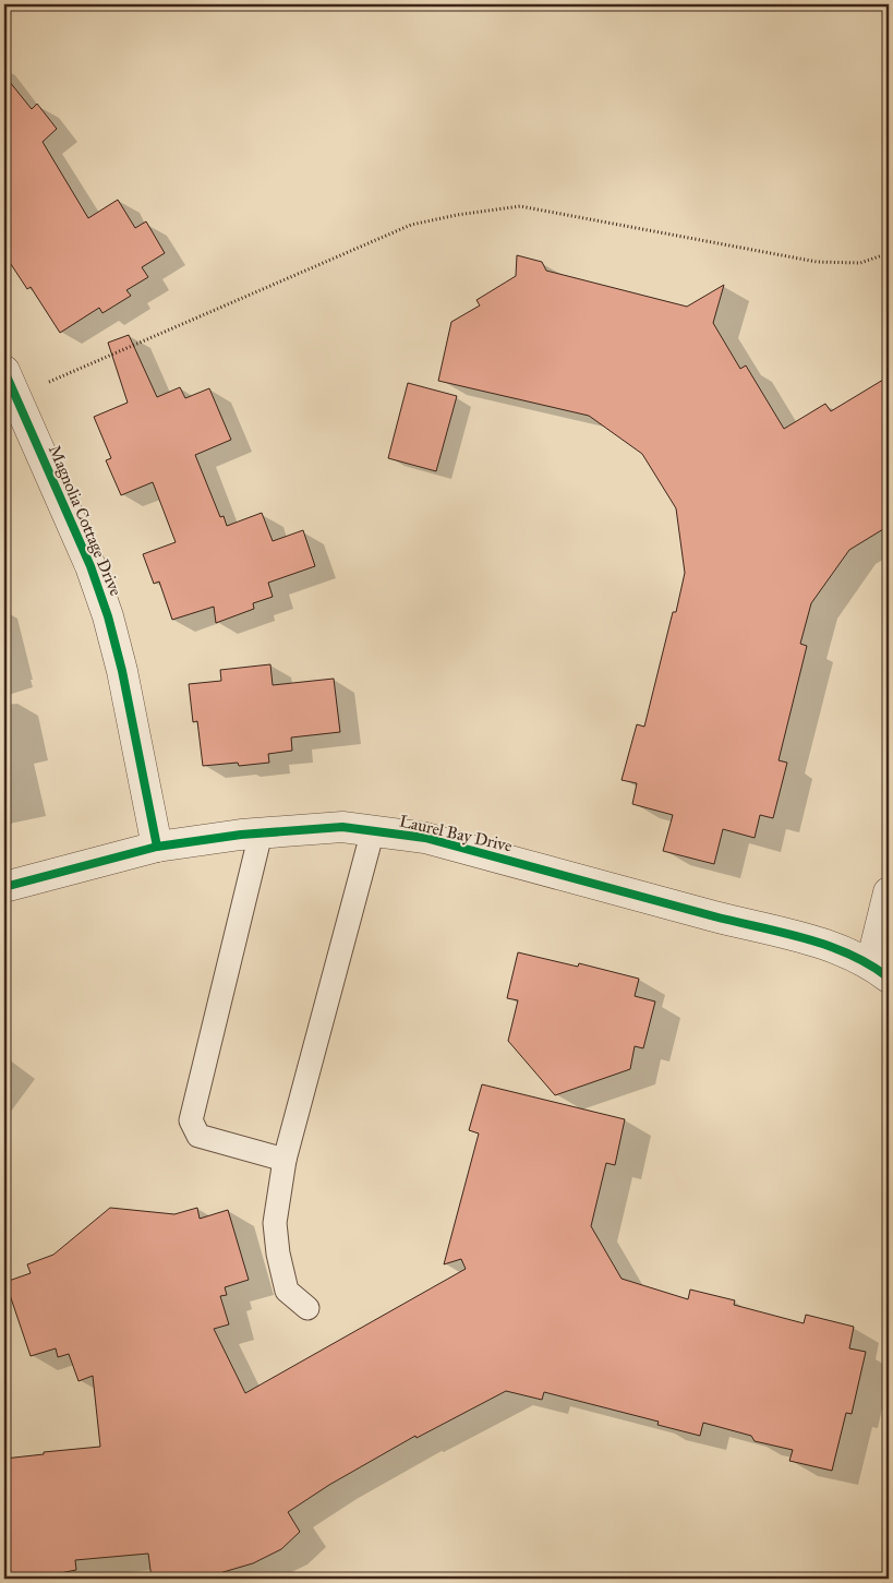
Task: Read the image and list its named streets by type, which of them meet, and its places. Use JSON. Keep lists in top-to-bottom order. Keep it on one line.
{"streets":{"street":["Magnolia Cottage Drive","Laurel Bay Drive"]},"crossings":[["Magnolia Cottage Drive","Laurel Bay Drive"]]}
